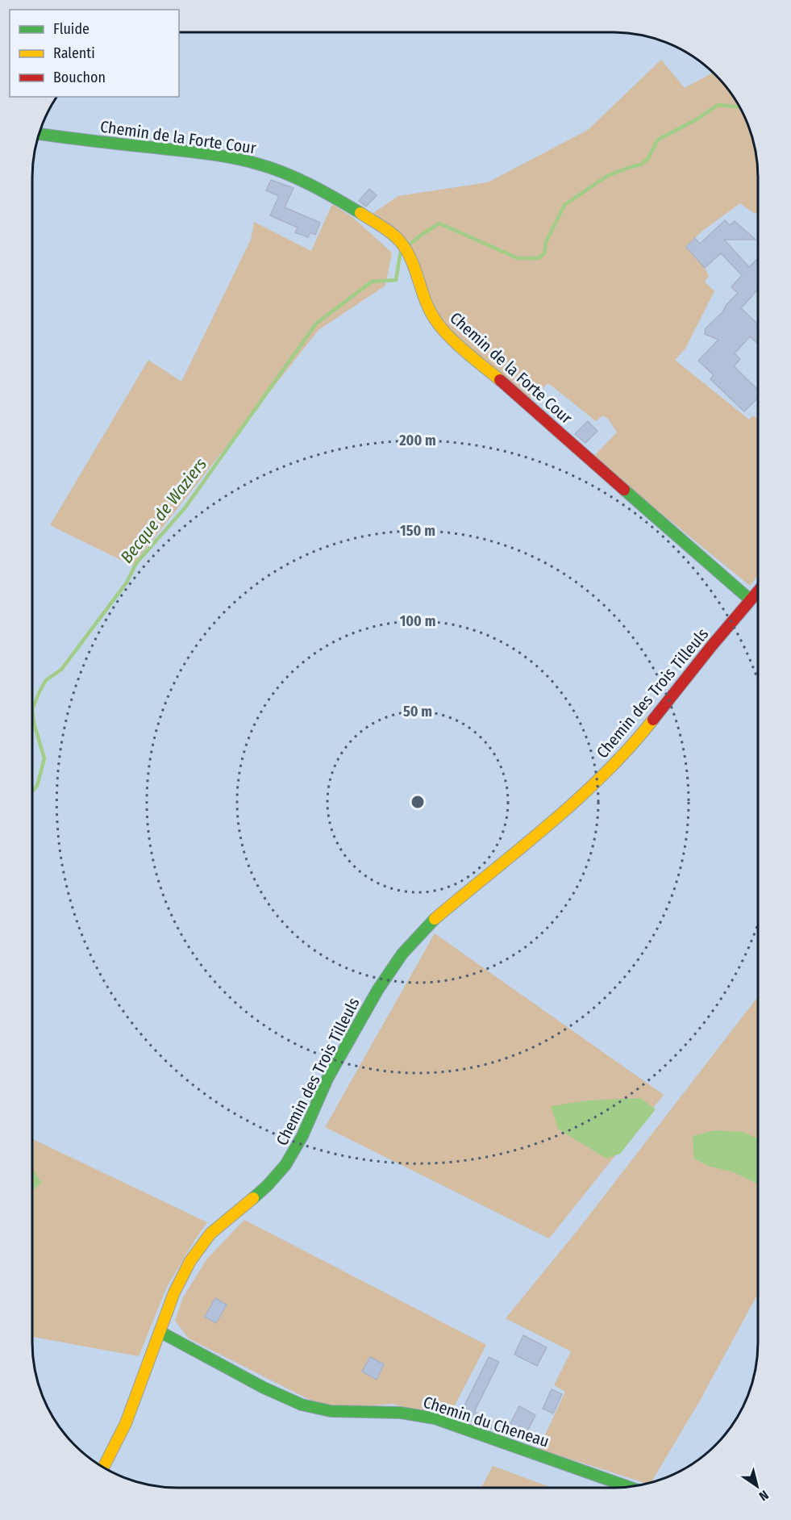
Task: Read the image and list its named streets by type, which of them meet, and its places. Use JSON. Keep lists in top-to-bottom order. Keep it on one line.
{"streets":{"street":["Chemin de la Forte Cour","Chemin des Trois Tilleuls","Chemin du Cheneau"]},"crossings":[["Chemin de la Forte Cour","Chemin des Trois Tilleuls"],["Chemin des Trois Tilleuls","Chemin du Cheneau"]],"water":["Becque de Waziers"],"legend":["Fluide","Ralenti","Bouchon"],"north":"bottom right","rings":["200 m","150 m","100 m","50 m"]}
